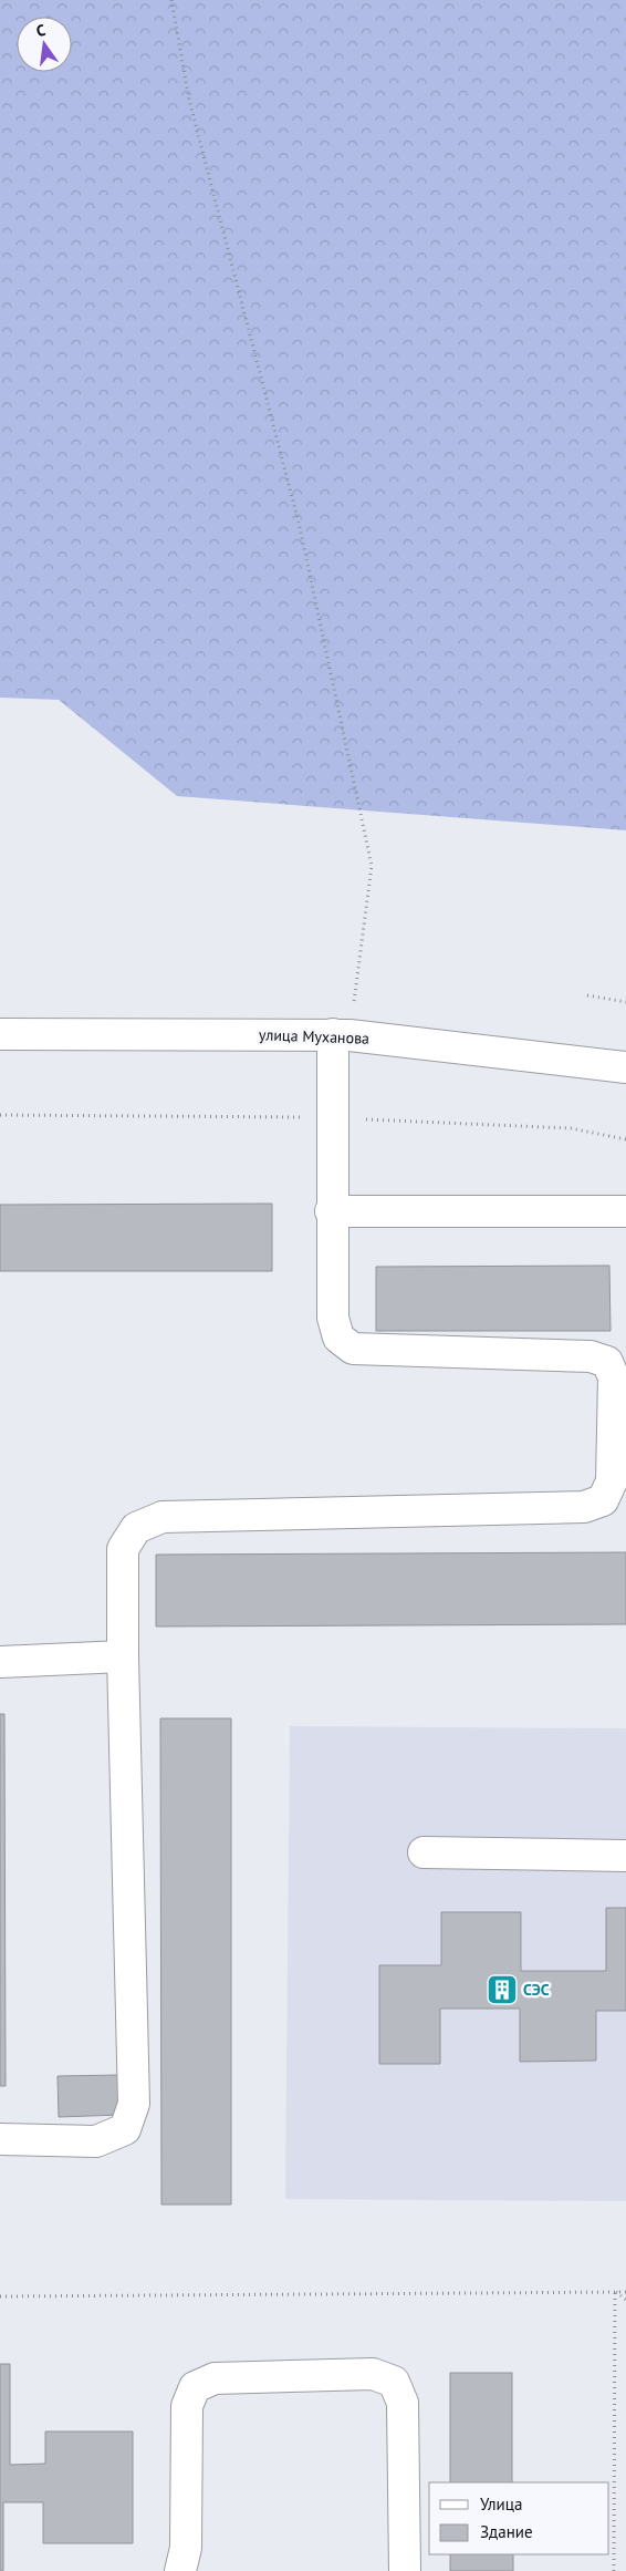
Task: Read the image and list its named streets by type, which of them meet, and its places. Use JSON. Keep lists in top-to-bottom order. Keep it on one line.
{"streets":{"street":["улица Муханова"]},"places":{"building":["СЭС"]},"legend":["Улица","Здание"],"north":"top"}
